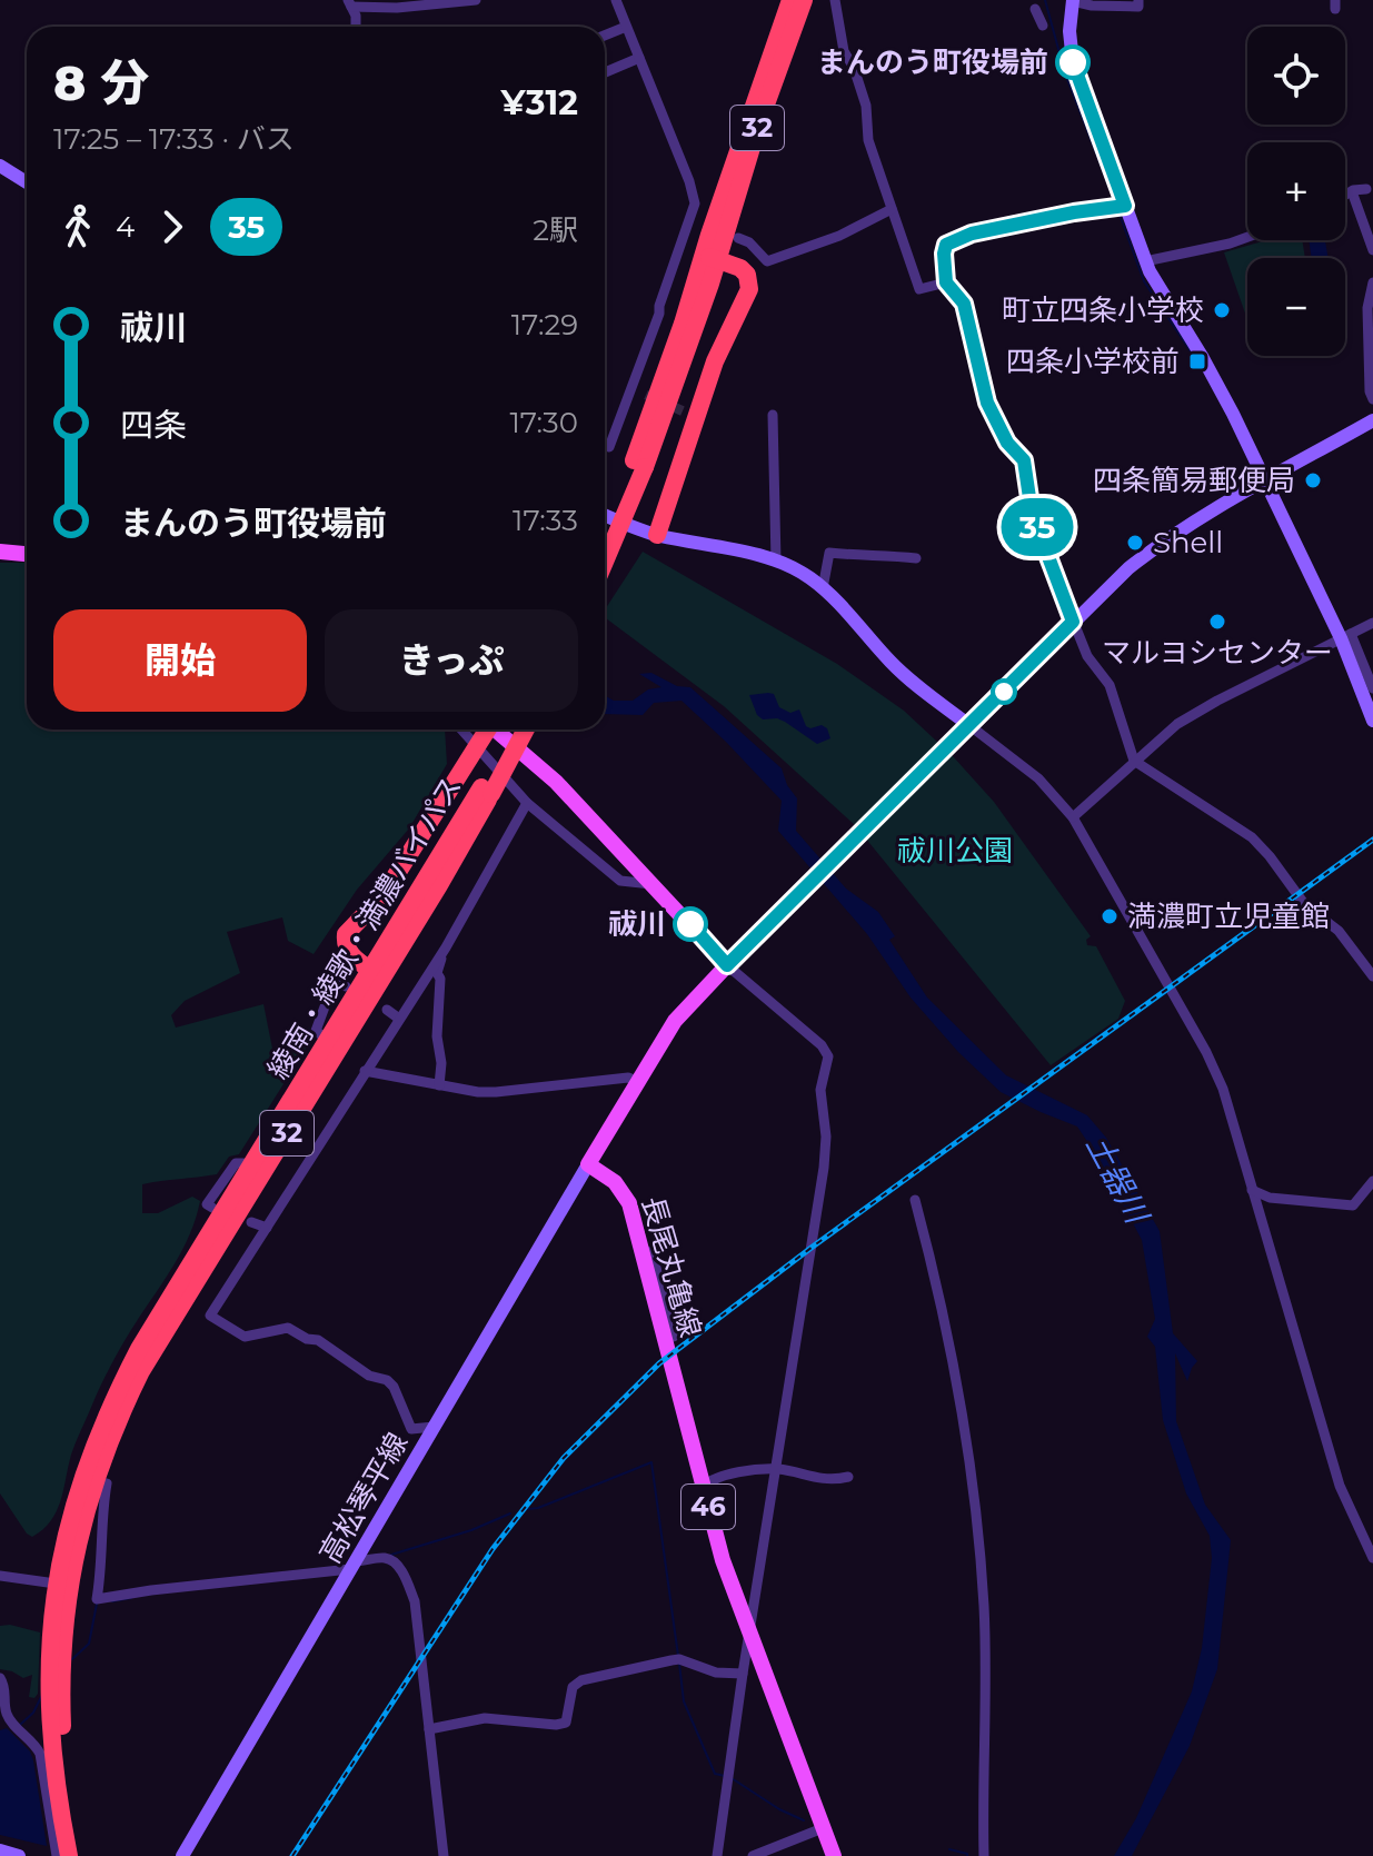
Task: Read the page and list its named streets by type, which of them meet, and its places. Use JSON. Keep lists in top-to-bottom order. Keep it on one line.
{"streets":{"highway":["32","綾南・綾歌・満濃バイパス"],"main road":["長尾丸亀線","高松琴平線","46"]},"crossings":[["長尾丸亀線","高松琴平線"]],"water":["土器川"],"parks":["祓川公園"],"places":{"other":["まんのう町役場前","町立四条小学校","四条簡易郵便局","Shell","マルヨシセンター","満濃町立児童館","祓川"],"transit":["四条小学校前"]},"lines":["bus line 35"],"page":{"on_map":"35","map_buttons":["+","−"],"heading":["8 分","17:25 – 17:33 · バス","¥312"],"legs":["4","35","2駅"],"list":[{"name":"祓川","value":"17:29"},{"name":"四条","value":"17:30"},{"name":"まんのう町役場前","value":"17:33"}],"buttons":["開始","きっぷ"]}}
